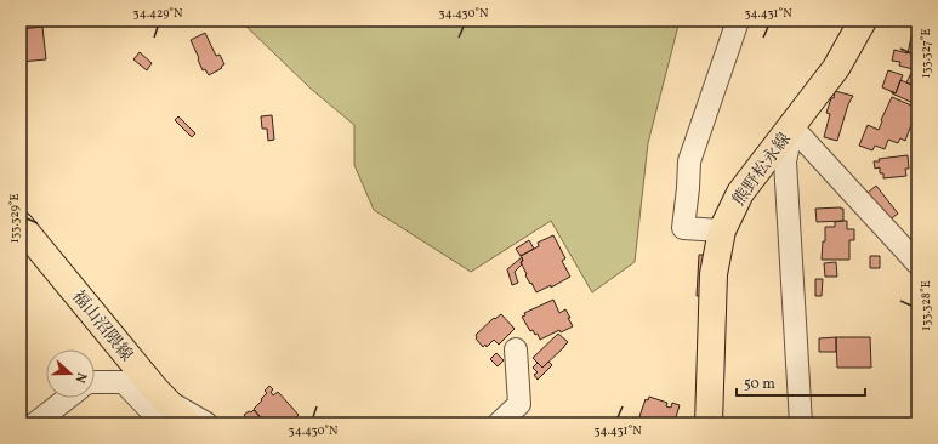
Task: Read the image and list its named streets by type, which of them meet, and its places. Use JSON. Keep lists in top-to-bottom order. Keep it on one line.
{"streets":{"main road":["熊野松永線","福山沼隈線"]},"scale_bar":"50 m","north":"right","coordinates":["34.429°N","34.430°N","34.431°N","133.327°E","133.329°E","133.328°E"]}
